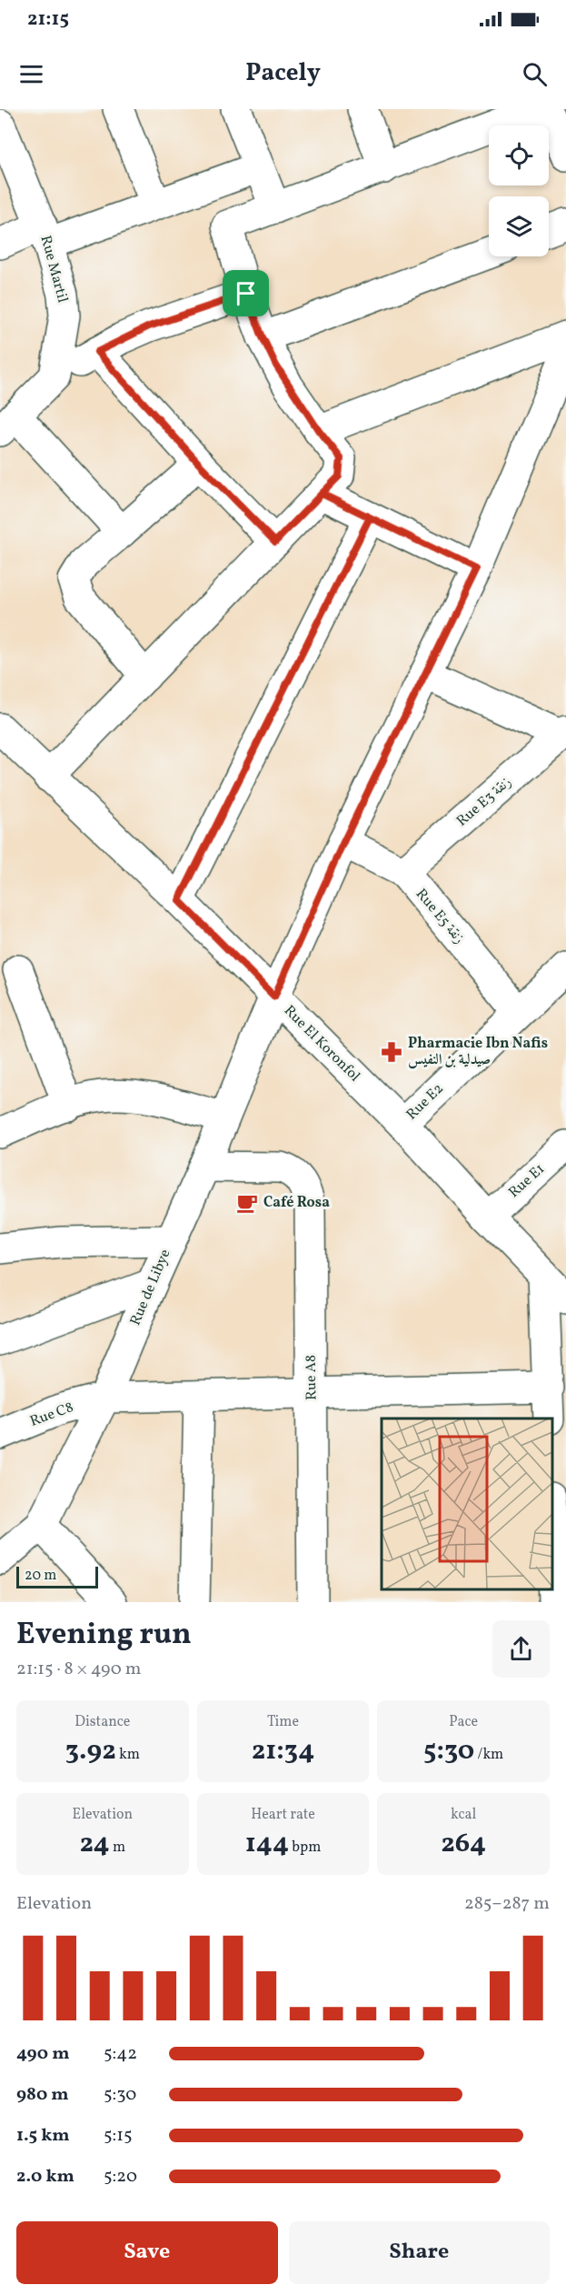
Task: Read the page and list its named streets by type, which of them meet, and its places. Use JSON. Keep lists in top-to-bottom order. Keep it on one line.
{"streets":{"street":["Rue Martil","Rue E3 زنقة","Rue E5 زنقة","Rue El Koronfol","Rue E2","Rue E1","Rue de Libye","Rue A8","Rue C8"]},"crossings":[["Rue E3 زنقة","Rue E5 زنقة"],["Rue E5 زنقة","Rue E2"],["Rue E5 زنقة","Rue de Libye"],["Rue El Koronfol","Rue E2"],["Rue El Koronfol","Rue E1"],["Rue El Koronfol","Rue de Libye"],["Rue de Libye","Rue A8"],["Rue de Libye","Rue C8"],["Rue A8","Rue C8"]],"places":{"pharmacy":["Pharmacie Ibn Nafis صيدلية بن النفيس"],"cafe":["Café Rosa"]},"scale_bar":"20 m","page":{"status":"21:15","header":"Pacely","scale":"20 m","heading":["Evening run","21:15 · 8 × 490 m"],"stats":[["Distance","3.92 km"],["Time","21:34"],["Pace","5:30 /km"],["Elevation","24 m"],["Heart rate","144 bpm"],["kcal","264"]],"chart":["Elevation","285–287 m"],"list":[{"name":"490 m","note":"5:42"},{"name":"980 m","note":"5:30"},{"name":"1.5 km","note":"5:15"},{"name":"2.0 km","note":"5:20"}],"buttons":["Save","Share"]}}
